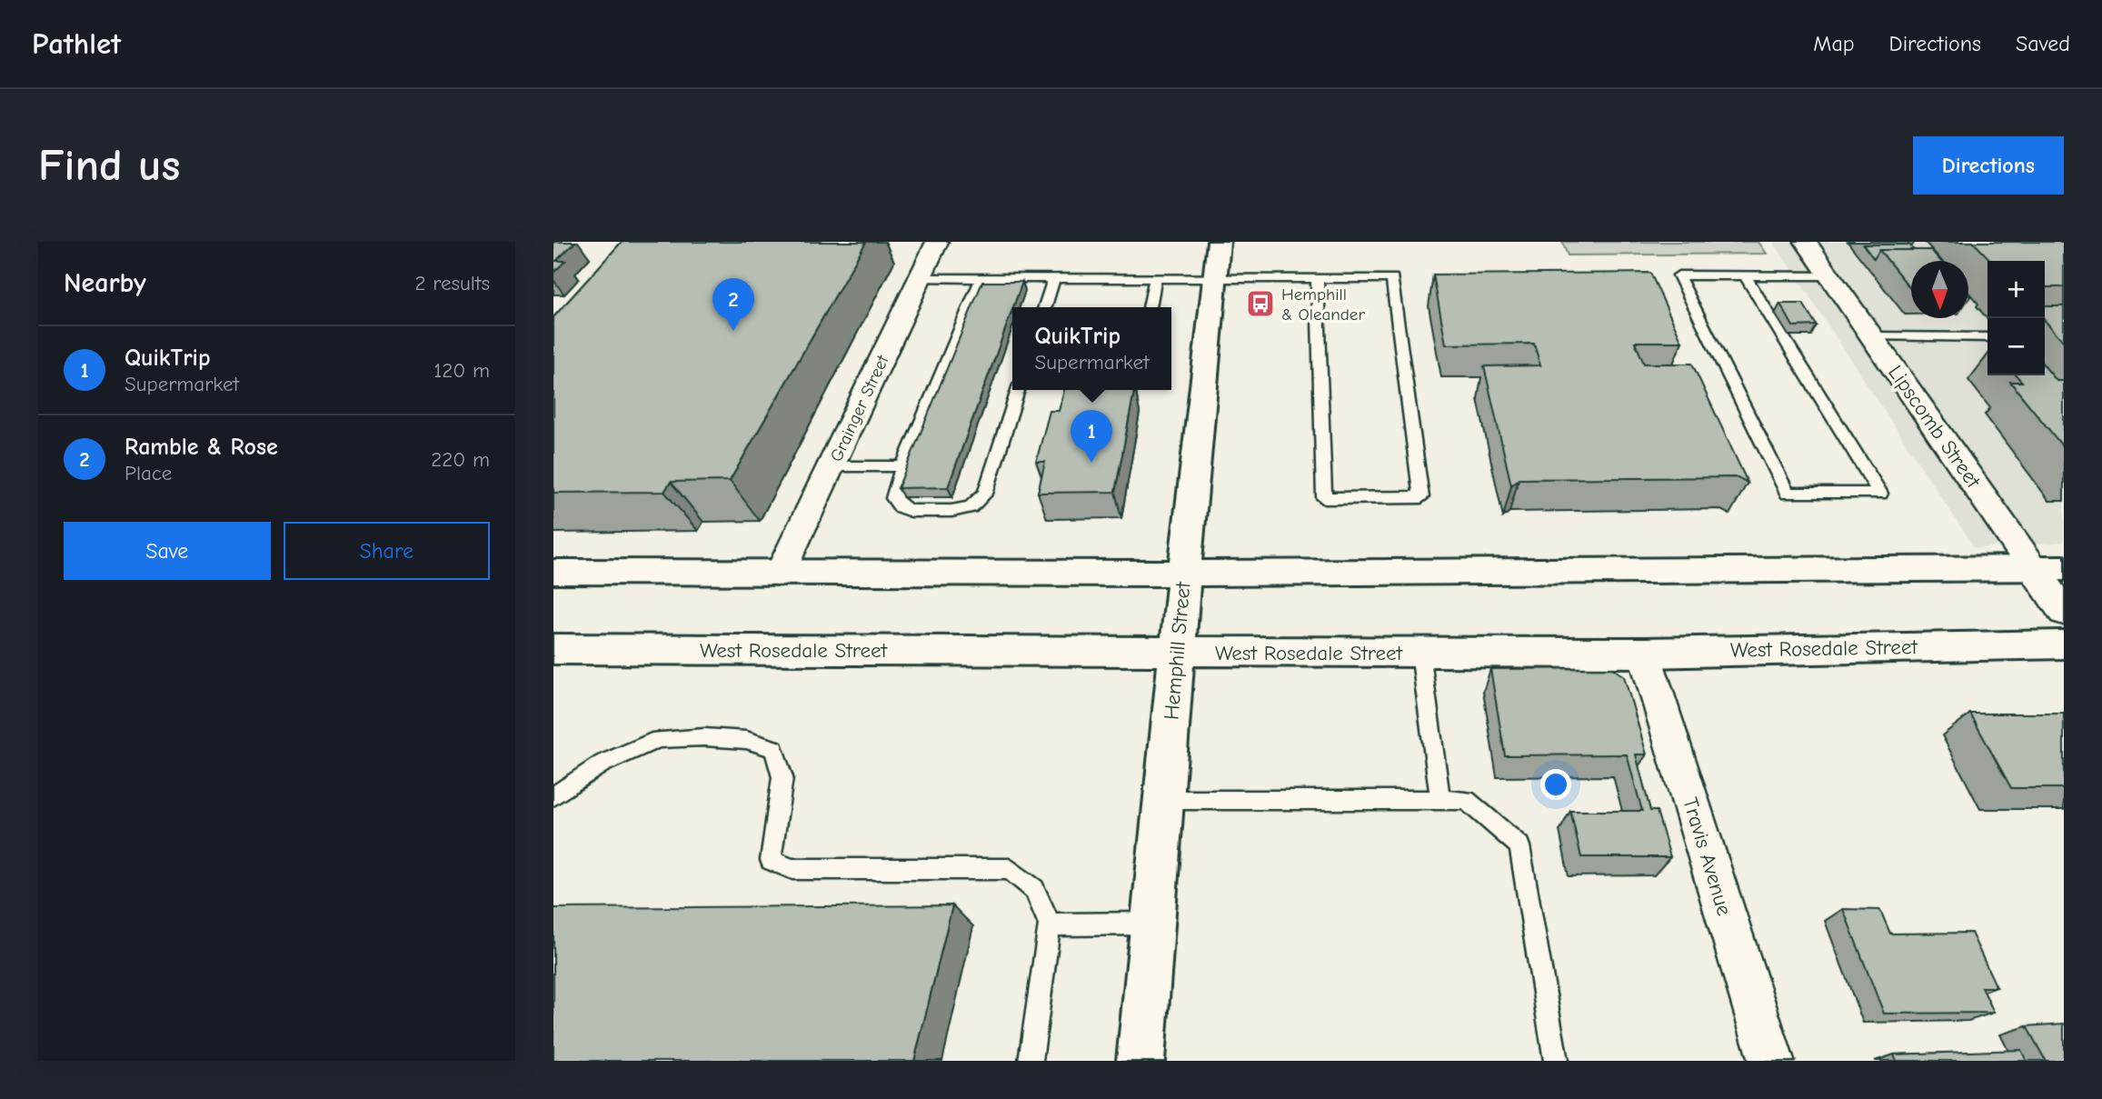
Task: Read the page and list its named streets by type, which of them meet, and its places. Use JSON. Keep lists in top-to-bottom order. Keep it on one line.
{"streets":{"main road":["West Rosedale Street","Hemphill Street"],"street":["Grainger Street","Lipscomb Street","Travis Avenue"]},"crossings":[["West Rosedale Street","Hemphill Street"],["West Rosedale Street","Travis Avenue"]],"places":{"bus stop":["Hemphill & Oleander"]},"north":"bottom","page":{"header":"Pathlet","nav":["Map","Directions","Saved"],"buttons":["Directions",["Save","Share"]],"title":"Find us","heading":["Nearby","2 results"],"map_buttons":["+","−"],"pins":["2","1"],"popup":["QuikTrip","Supermarket"],"list":[{"mark":"1","name":"QuikTrip","note":"Supermarket","value":"120 m"},{"mark":"2","name":"Ramble & Rose","note":"Place","value":"220 m"}]}}
